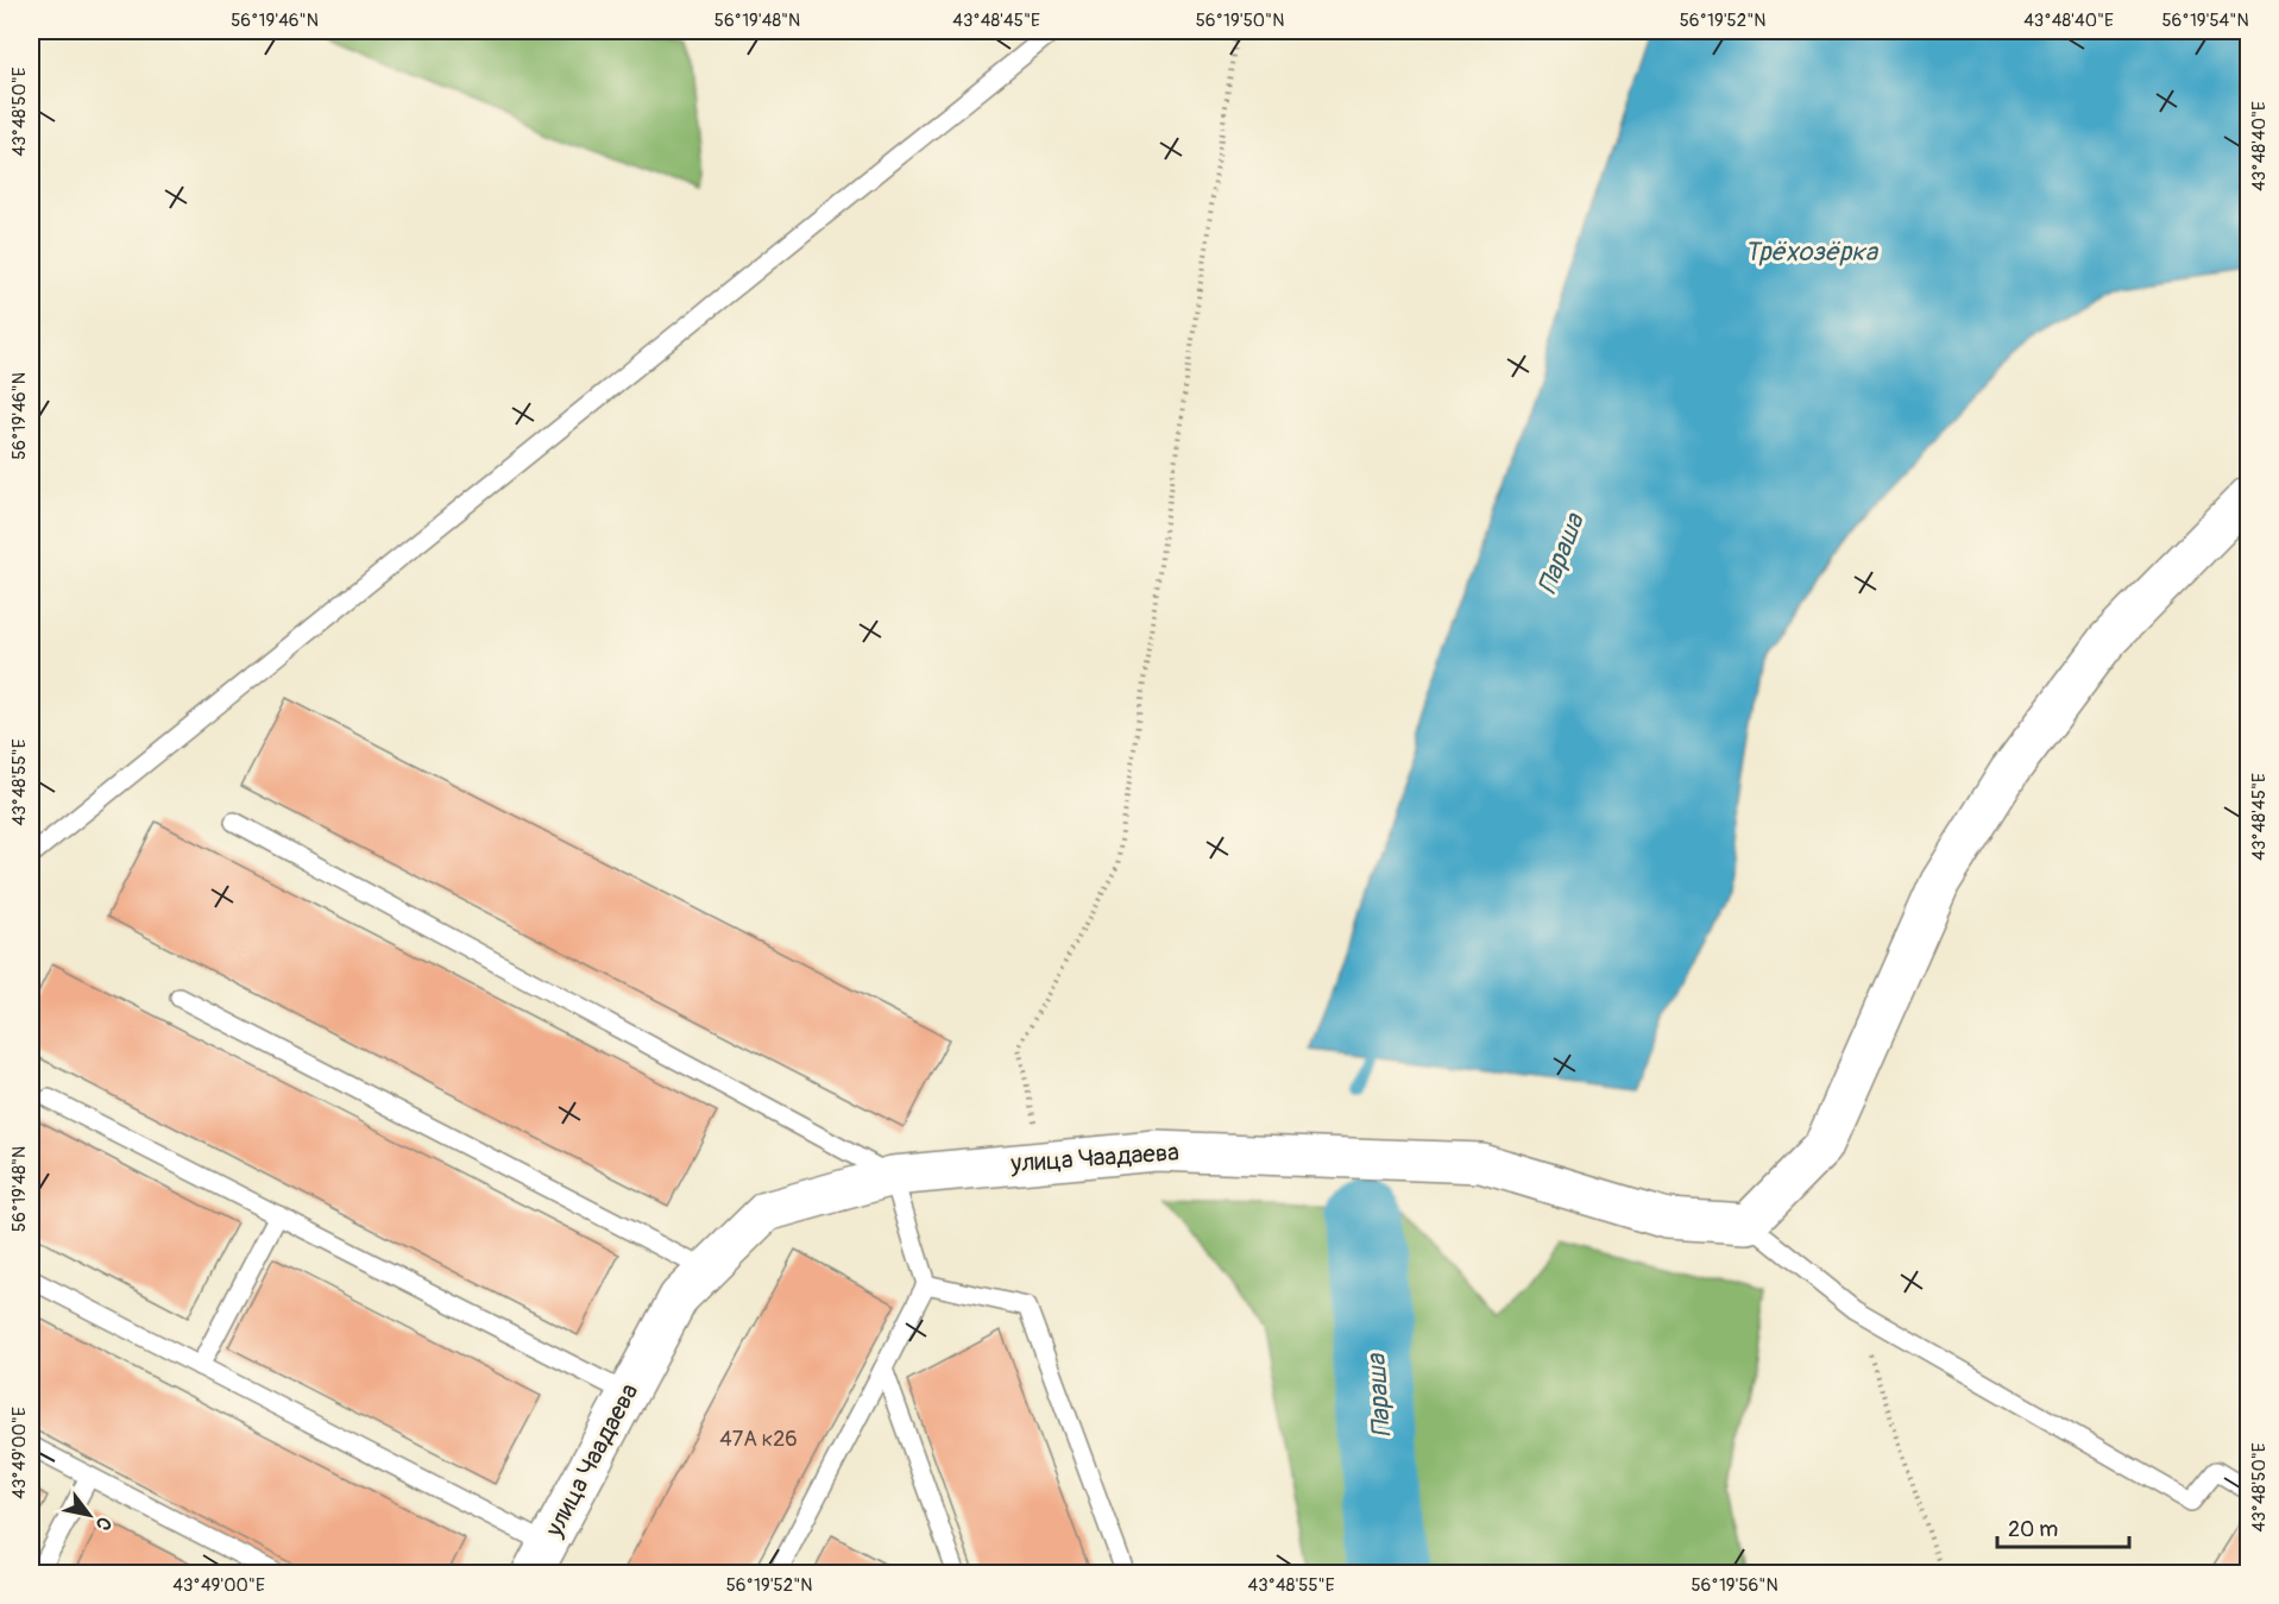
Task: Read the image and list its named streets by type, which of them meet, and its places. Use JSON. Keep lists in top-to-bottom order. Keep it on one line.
{"streets":{"street":["улица Чаадаева"]},"water":["Трёхозёрка","Параша"],"house_numbers":["47А к26"],"scale_bar":"20 m","north":"bottom right","coordinates":["56°19'46\"N","56°19'48\"N","43°48'45\"E","56°19'50\"N","56°19'52\"N","43°48'40\"E","56°19'54\"N","43°48'50\"E","43°48'55\"E","43°49'00\"E","56°19'56\"N"]}
